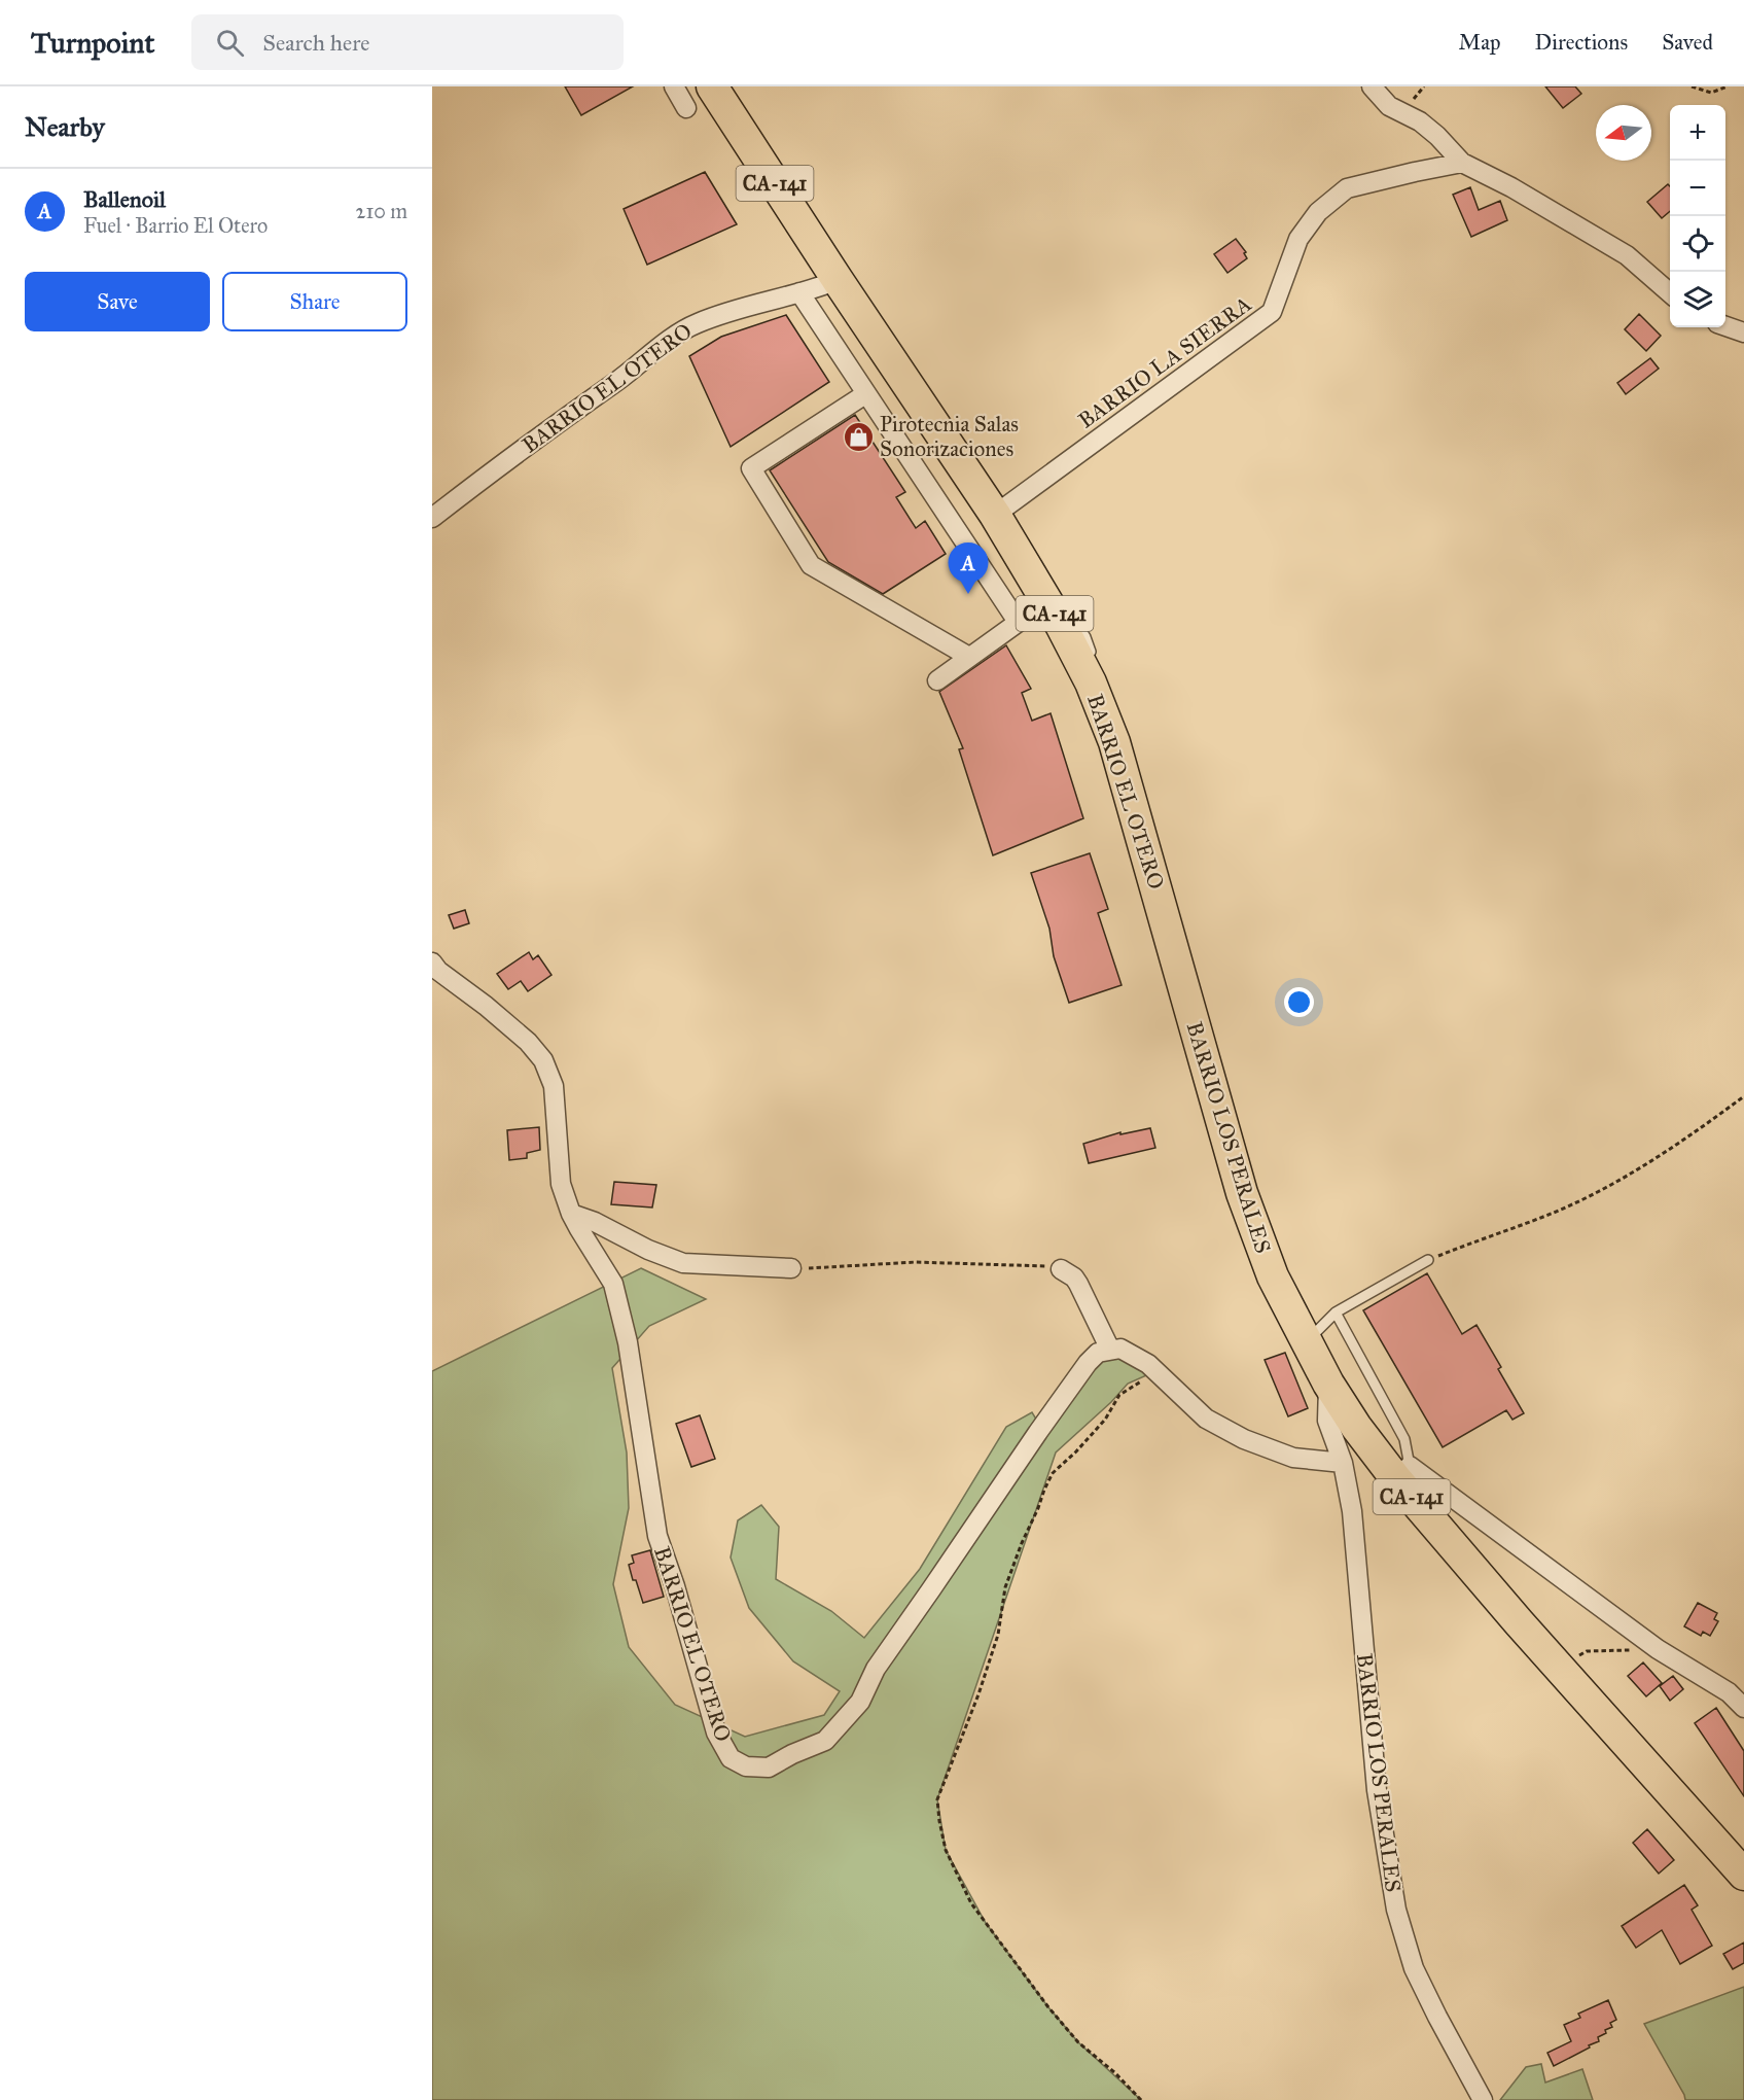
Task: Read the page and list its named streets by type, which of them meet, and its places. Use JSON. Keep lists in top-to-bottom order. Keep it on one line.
{"streets":{"main road":["CA-141","BARRIO EL OTERO","BARRIO LOS PERALES"],"street":["BARRIO LA SIERRA"]},"crossings":[["BARRIO LA SIERRA","BARRIO EL OTERO"],["BARRIO EL OTERO","BARRIO LOS PERALES"]],"places":{"shop":["Pirotecnia Salas Sonorizaciones"]},"north":"left","page":{"header":"Turnpoint","search":"Search here","nav":["Map","Directions","Saved"],"heading":"Nearby","map_buttons":["+","−"],"list":[{"mark":"A","name":"Ballenoil","note":"Fuel · Barrio El Otero","value":"210 m"}],"buttons":["Save","Share"],"pins":"A"}}
